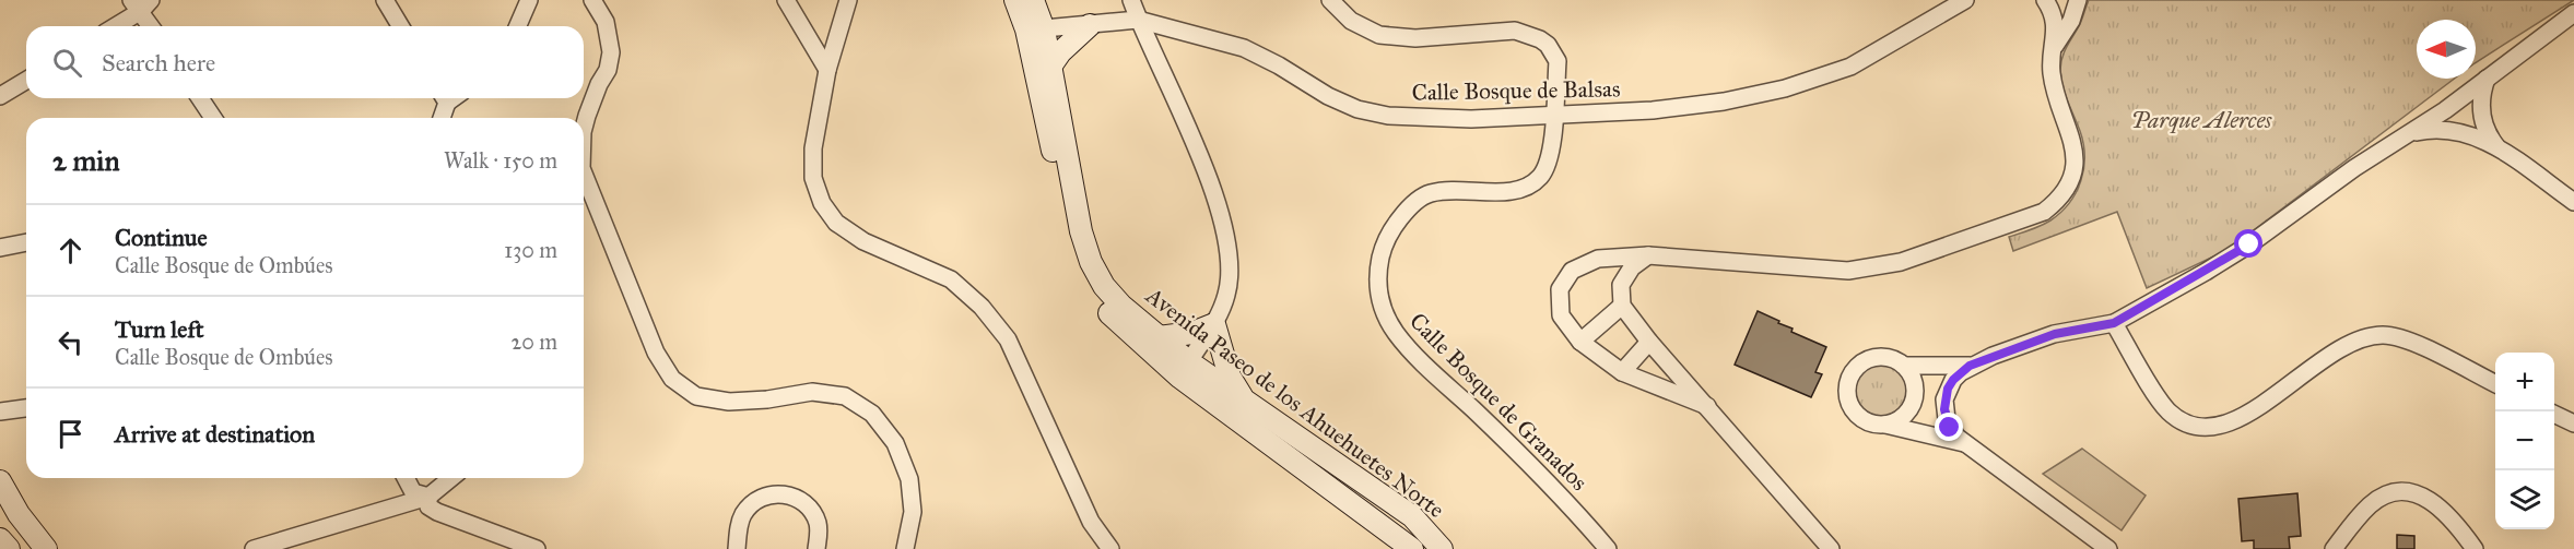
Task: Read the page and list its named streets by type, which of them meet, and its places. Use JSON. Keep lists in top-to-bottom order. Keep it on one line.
{"streets":{"street":["Calle Bosque de Balsas","Calle Bosque de Granados","Avenida Paseo de los Ahuehuetes Norte"]},"crossings":[["Calle Bosque de Balsas","Calle Bosque de Granados"],["Calle Bosque de Balsas","Avenida Paseo de los Ahuehuetes Norte"]],"parks":["Parque Alerces"],"north":"left","page":{"search":"Search here","heading":["2 min","Walk · 150 m"],"list":[["Continue","Calle Bosque de Ombúes","130 m"],["Turn left","Calle Bosque de Ombúes","20 m"],"Arrive at destination"],"map_buttons":["+","−"]}}
